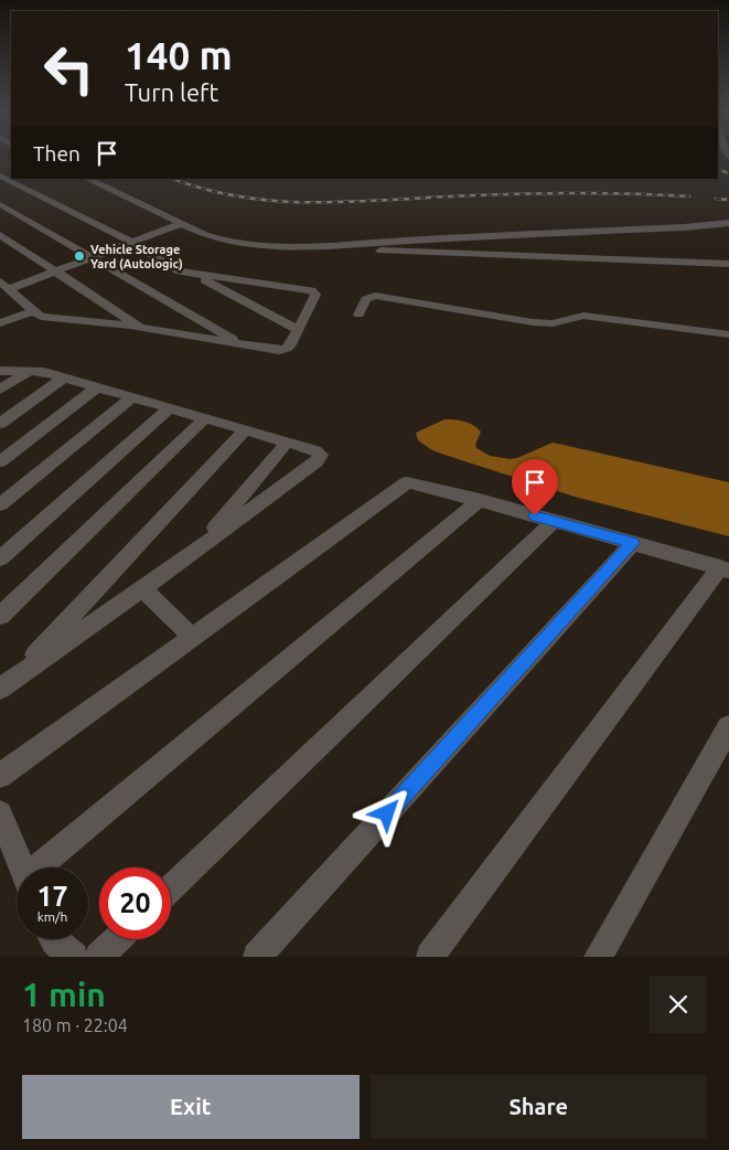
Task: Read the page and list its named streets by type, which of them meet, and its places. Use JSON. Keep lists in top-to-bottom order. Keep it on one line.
{"places":["Vehicle Storage Yard (Autologic)"],"page":{"turn":["140 m","Turn left"],"then":"Then","speed":"17 km/h","limit":"20","heading":["1 min","180 m · 22:04"],"buttons":["Exit","Share"]}}
